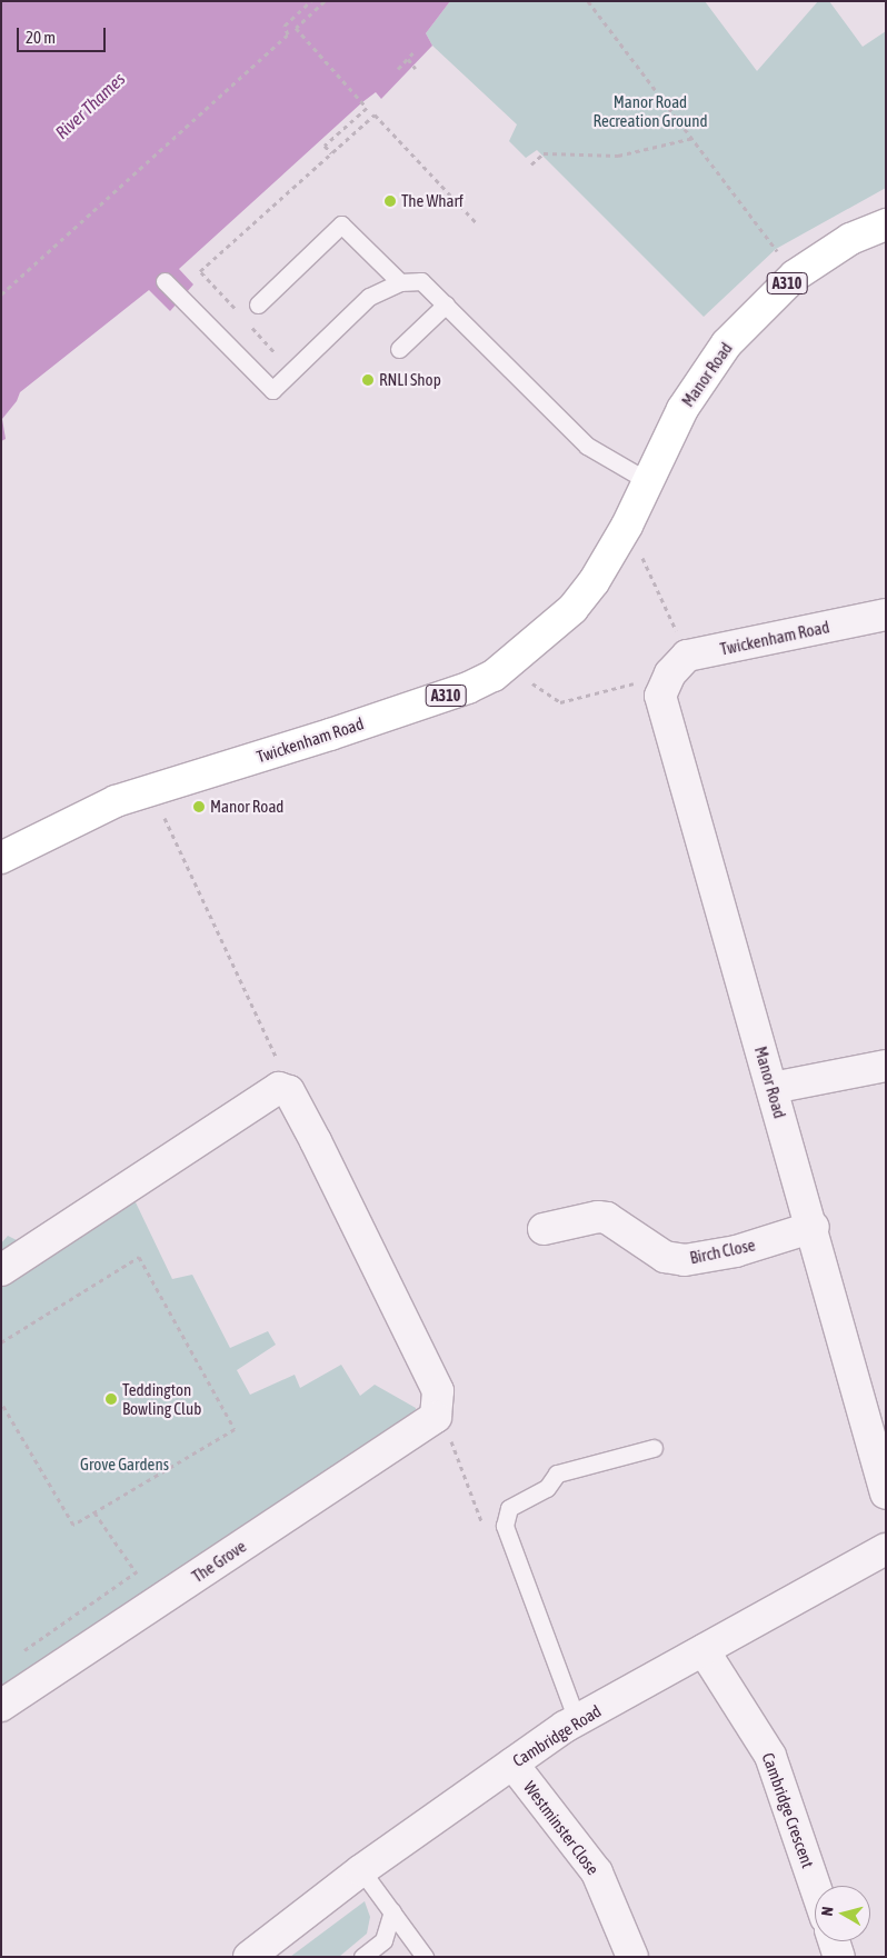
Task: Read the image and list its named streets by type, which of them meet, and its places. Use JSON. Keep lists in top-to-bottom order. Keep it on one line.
{"streets":{"main road":["A310","Manor Road","Twickenham Road"],"street":["Birch Close","The Grove","Cambridge Road","Cambridge Crescent","Westminster Close"]},"crossings":[["Manor Road","Twickenham Road"],["Manor Road","Birch Close"],["Cambridge Road","Cambridge Crescent"],["Cambridge Road","Westminster Close"]],"water":["River Thames"],"parks":["Manor Road Recreation Ground","Grove Gardens"],"places":["The Wharf","RNLI Shop","Manor Road","Teddington Bowling Club"],"scale_bar":"20 m","north":"left"}
